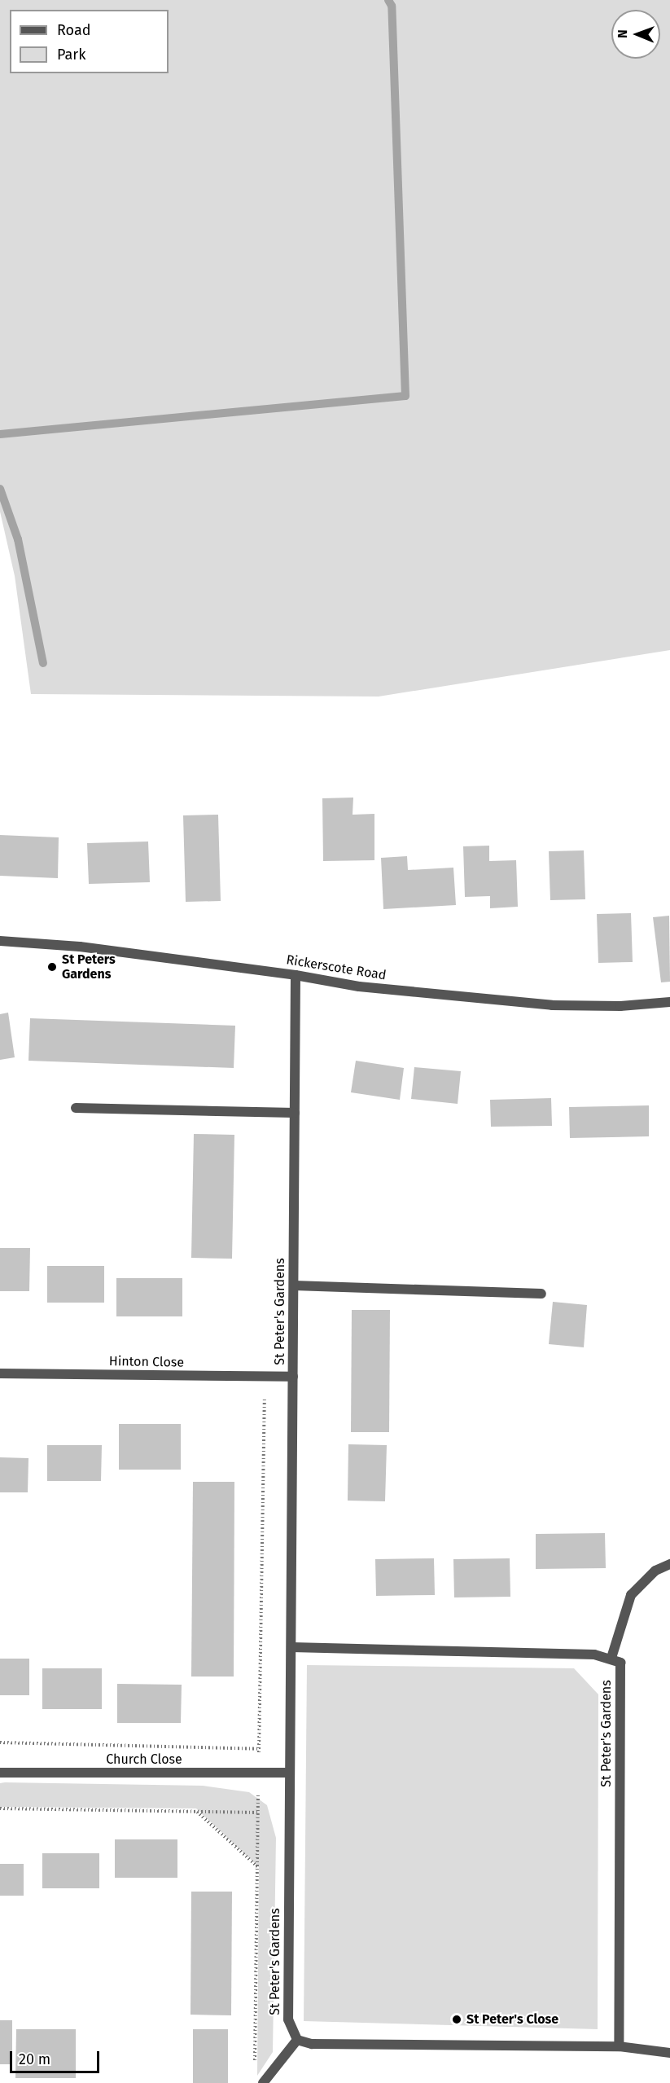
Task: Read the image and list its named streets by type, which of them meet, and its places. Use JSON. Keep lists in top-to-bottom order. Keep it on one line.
{"streets":{"street":["Rickerscote Road","St Peter's Gardens","Hinton Close","Church Close"]},"crossings":[["Rickerscote Road","St Peter's Gardens"],["St Peter's Gardens","Hinton Close"],["St Peter's Gardens","Church Close"]],"places":["St Peters Gardens","St Peter's Close"],"legend":["Road","Park"],"scale_bar":"20 m","north":"left"}
